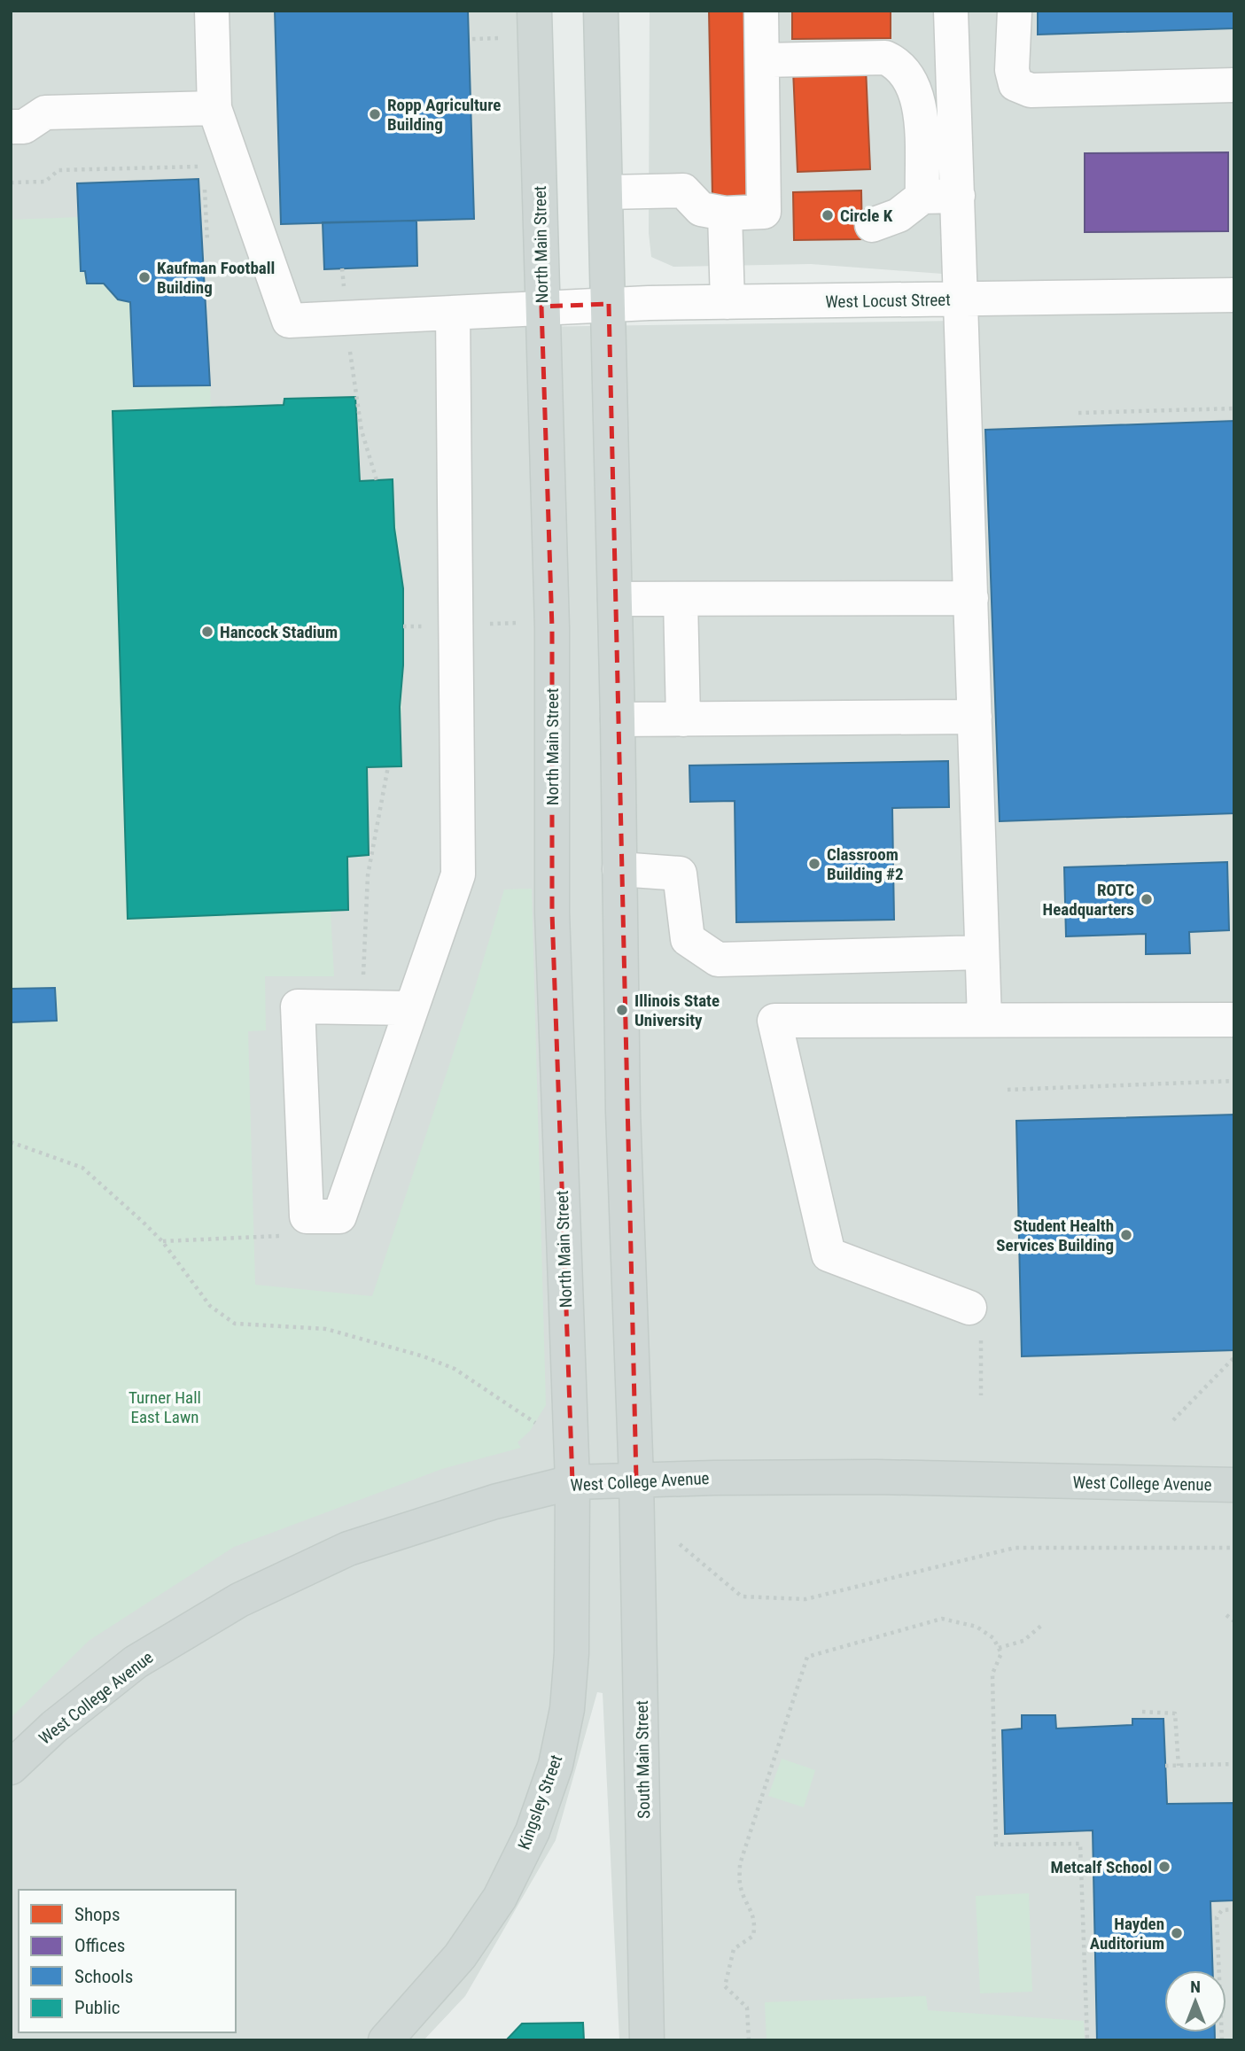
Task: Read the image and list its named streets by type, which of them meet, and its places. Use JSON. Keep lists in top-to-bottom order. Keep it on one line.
{"streets":{"main road":["North Main Street","West College Avenue","South Main Street","Kingsley Street"],"street":["West Locust Street"]},"crossings":[["North Main Street","West Locust Street"],["North Main Street","West College Avenue"],["North Main Street","Kingsley Street"],["West College Avenue","South Main Street"],["West College Avenue","Kingsley Street"]],"parks":["Turner Hall East Lawn"],"places":["Ropp Agriculture Building","Circle K","Kaufman Football Building","Hancock Stadium","Classroom Building #2","ROTC Headquarters","Illinois State University","Student Health Services Building","Metcalf School","Hayden Auditorium"],"legend":["Shops","Offices","Schools","Public"],"north":"top"}
